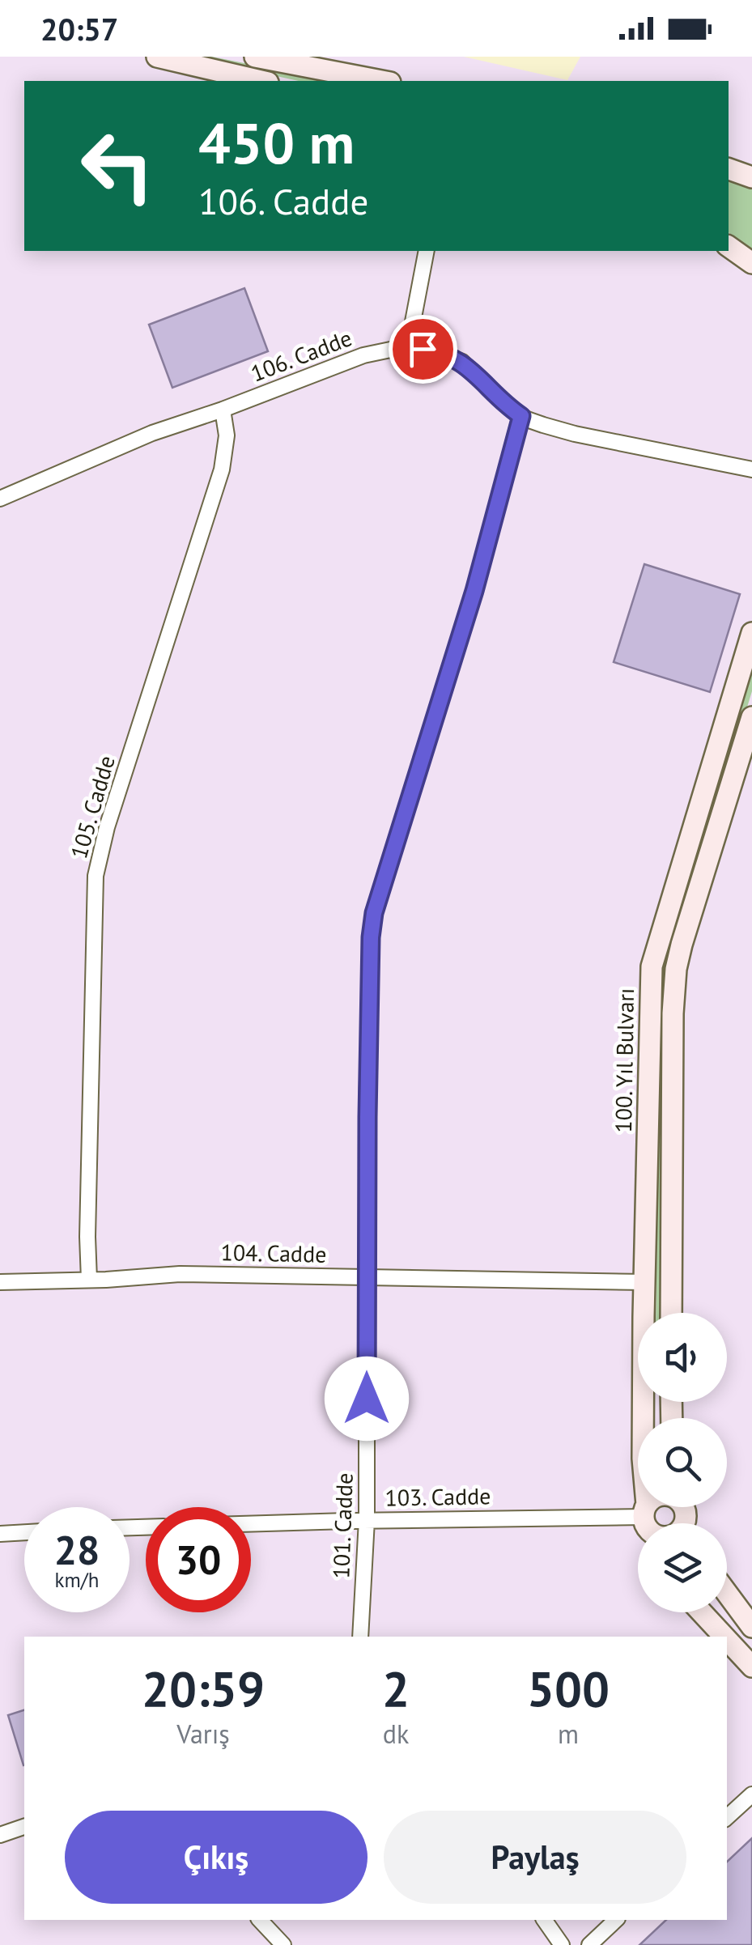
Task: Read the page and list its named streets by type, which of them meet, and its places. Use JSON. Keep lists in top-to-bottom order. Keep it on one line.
{"streets":{"main road":["100. Yıl Bulvarı"],"street":["106. Cadde","105. Cadde","104. Cadde","103. Cadde","101. Cadde"]},"crossings":[["106. Cadde","105. Cadde"],["106. Cadde","101. Cadde"],["105. Cadde","104. Cadde"],["100. Yıl Bulvarı","104. Cadde"],["104. Cadde","101. Cadde"],["103. Cadde","101. Cadde"]],"page":{"status":"20:57","turn":["450 m","106. Cadde"],"speed":"28 km/h","limit":"30","eta":["20:59","Varış","2","dk","500","m"],"buttons":["Çıkış","Paylaş"]}}
